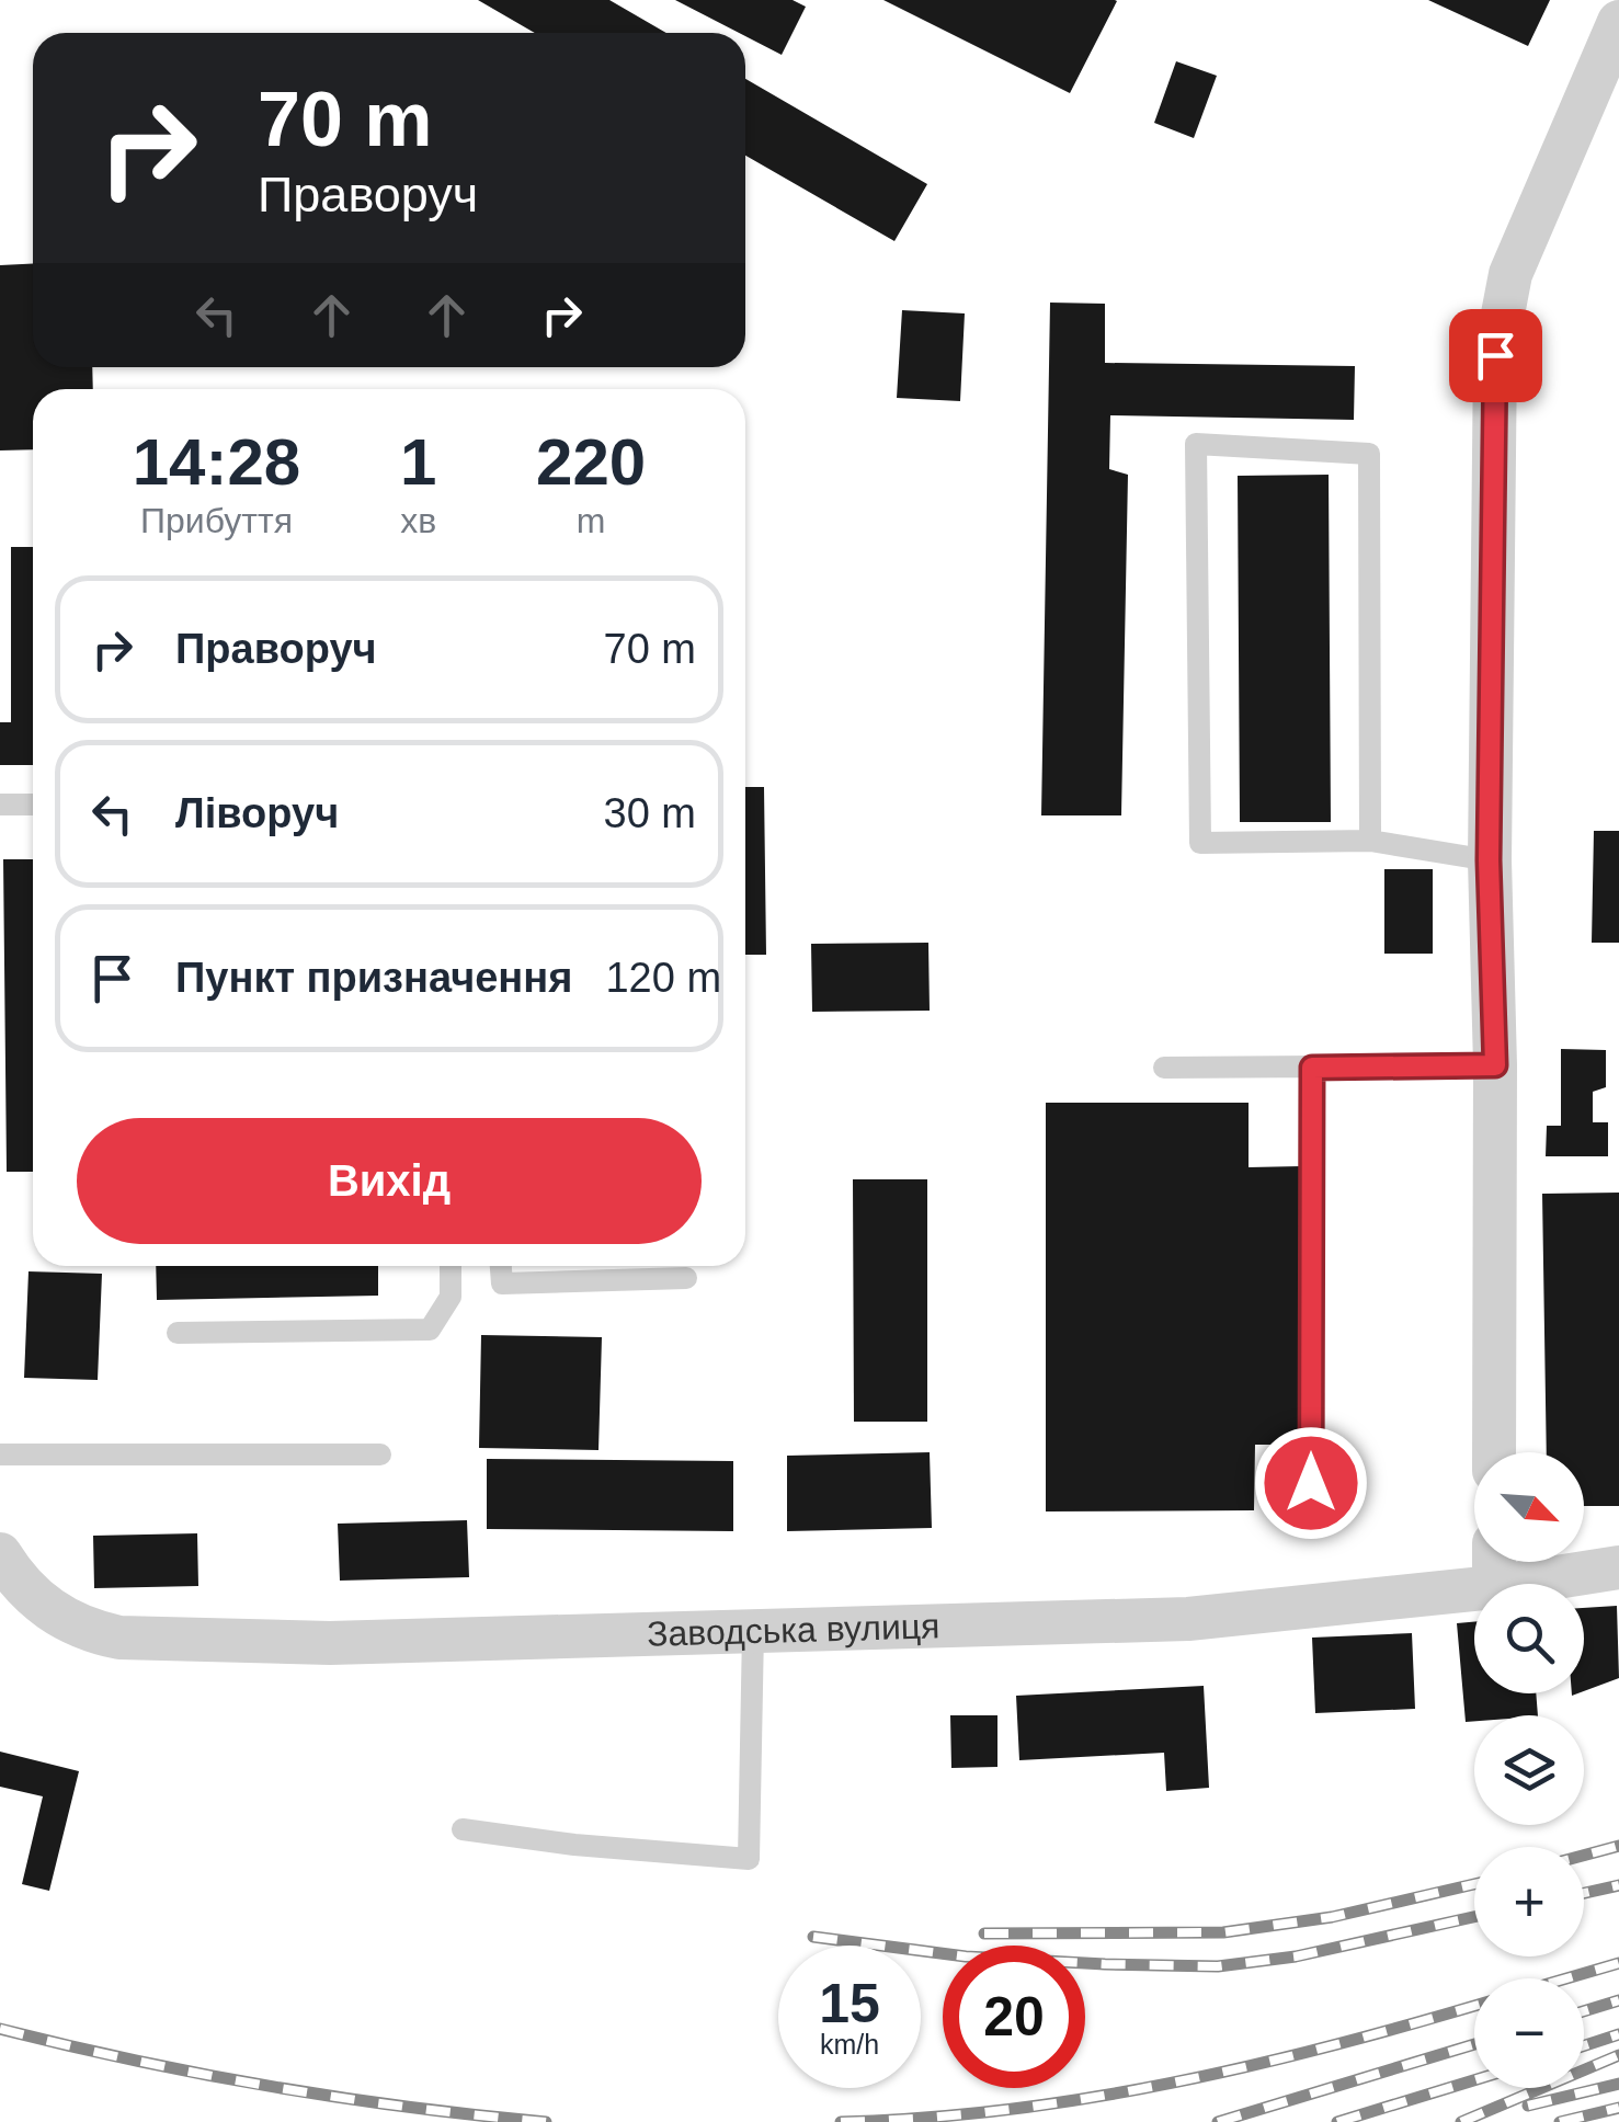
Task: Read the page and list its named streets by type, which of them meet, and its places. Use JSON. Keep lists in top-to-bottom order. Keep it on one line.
{"streets":{"street":["Заводська вулиця"]},"north":"bottom right","page":{"turn":["70 m","Праворуч"],"eta":["14:28","Прибуття","1","хв","220","m"],"list":[{"name":"Праворуч","value":"70 m"},{"name":"Ліворуч","value":"30 m"},{"name":"Пункт призначення","value":"120 m"}],"buttons":"Вихід","map_buttons":["+","−"],"speed":"15 km/h","limit":"20"}}
